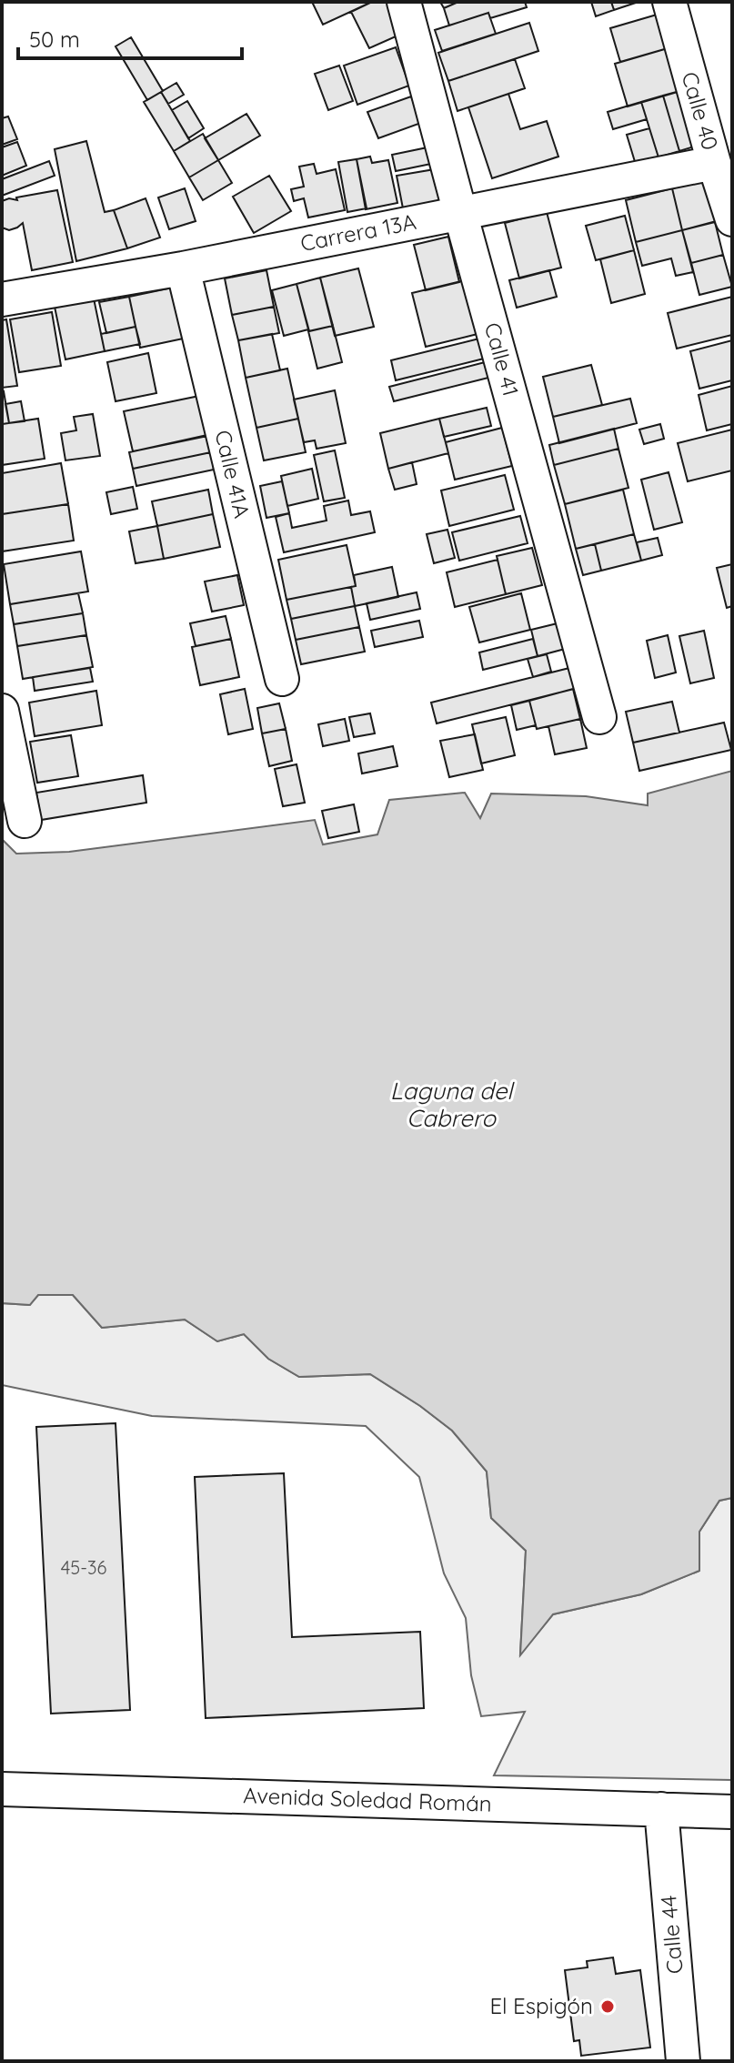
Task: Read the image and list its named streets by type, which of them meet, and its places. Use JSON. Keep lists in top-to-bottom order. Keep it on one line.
{"streets":{"street":["Calle 40","Carrera 13A","Calle 41","Calle 41A","Avenida Soledad Román","Calle 44"]},"crossings":[["Calle 40","Carrera 13A"],["Carrera 13A","Calle 41"],["Carrera 13A","Calle 41A"],["Avenida Soledad Román","Calle 44"]],"water":["Laguna del Cabrero"],"places":["El Espigón"],"house_numbers":["45-36"],"scale_bar":"50 m"}
